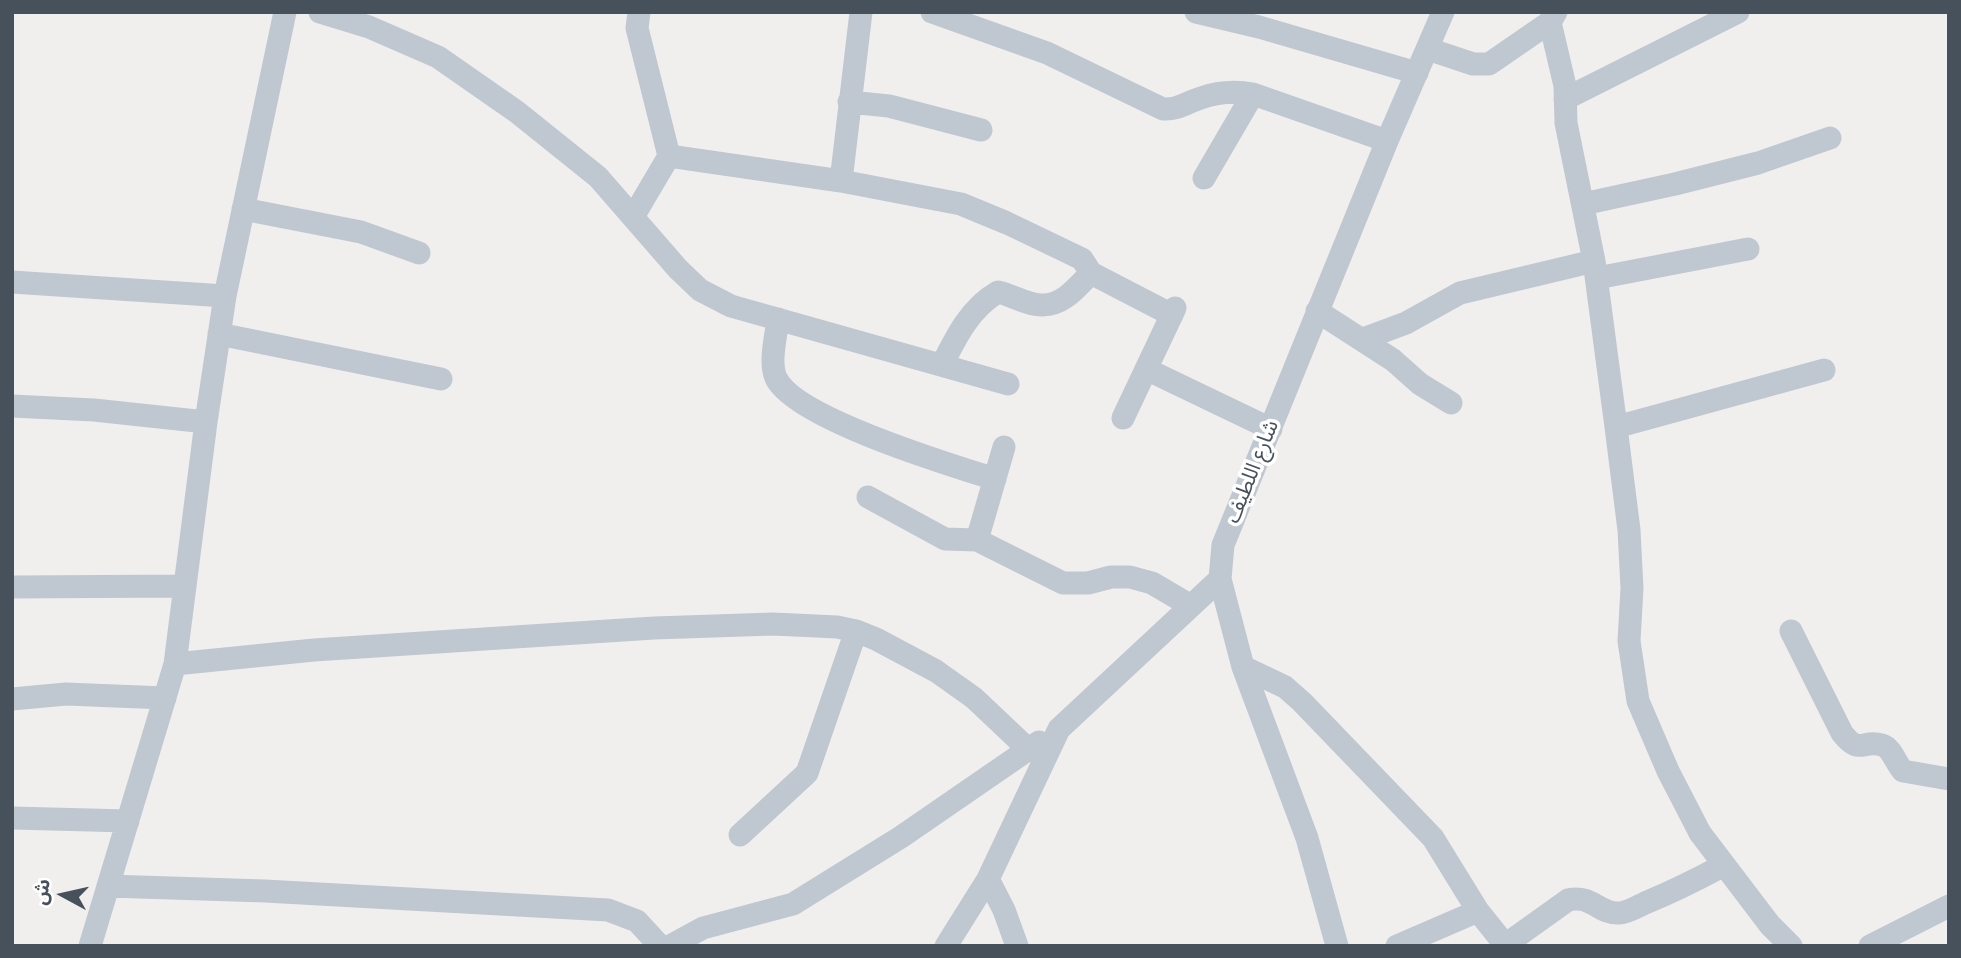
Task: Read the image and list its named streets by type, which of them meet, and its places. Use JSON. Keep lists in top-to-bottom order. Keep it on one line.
{"streets":{"street":["شارع اللطيف"]},"north":"left"}
